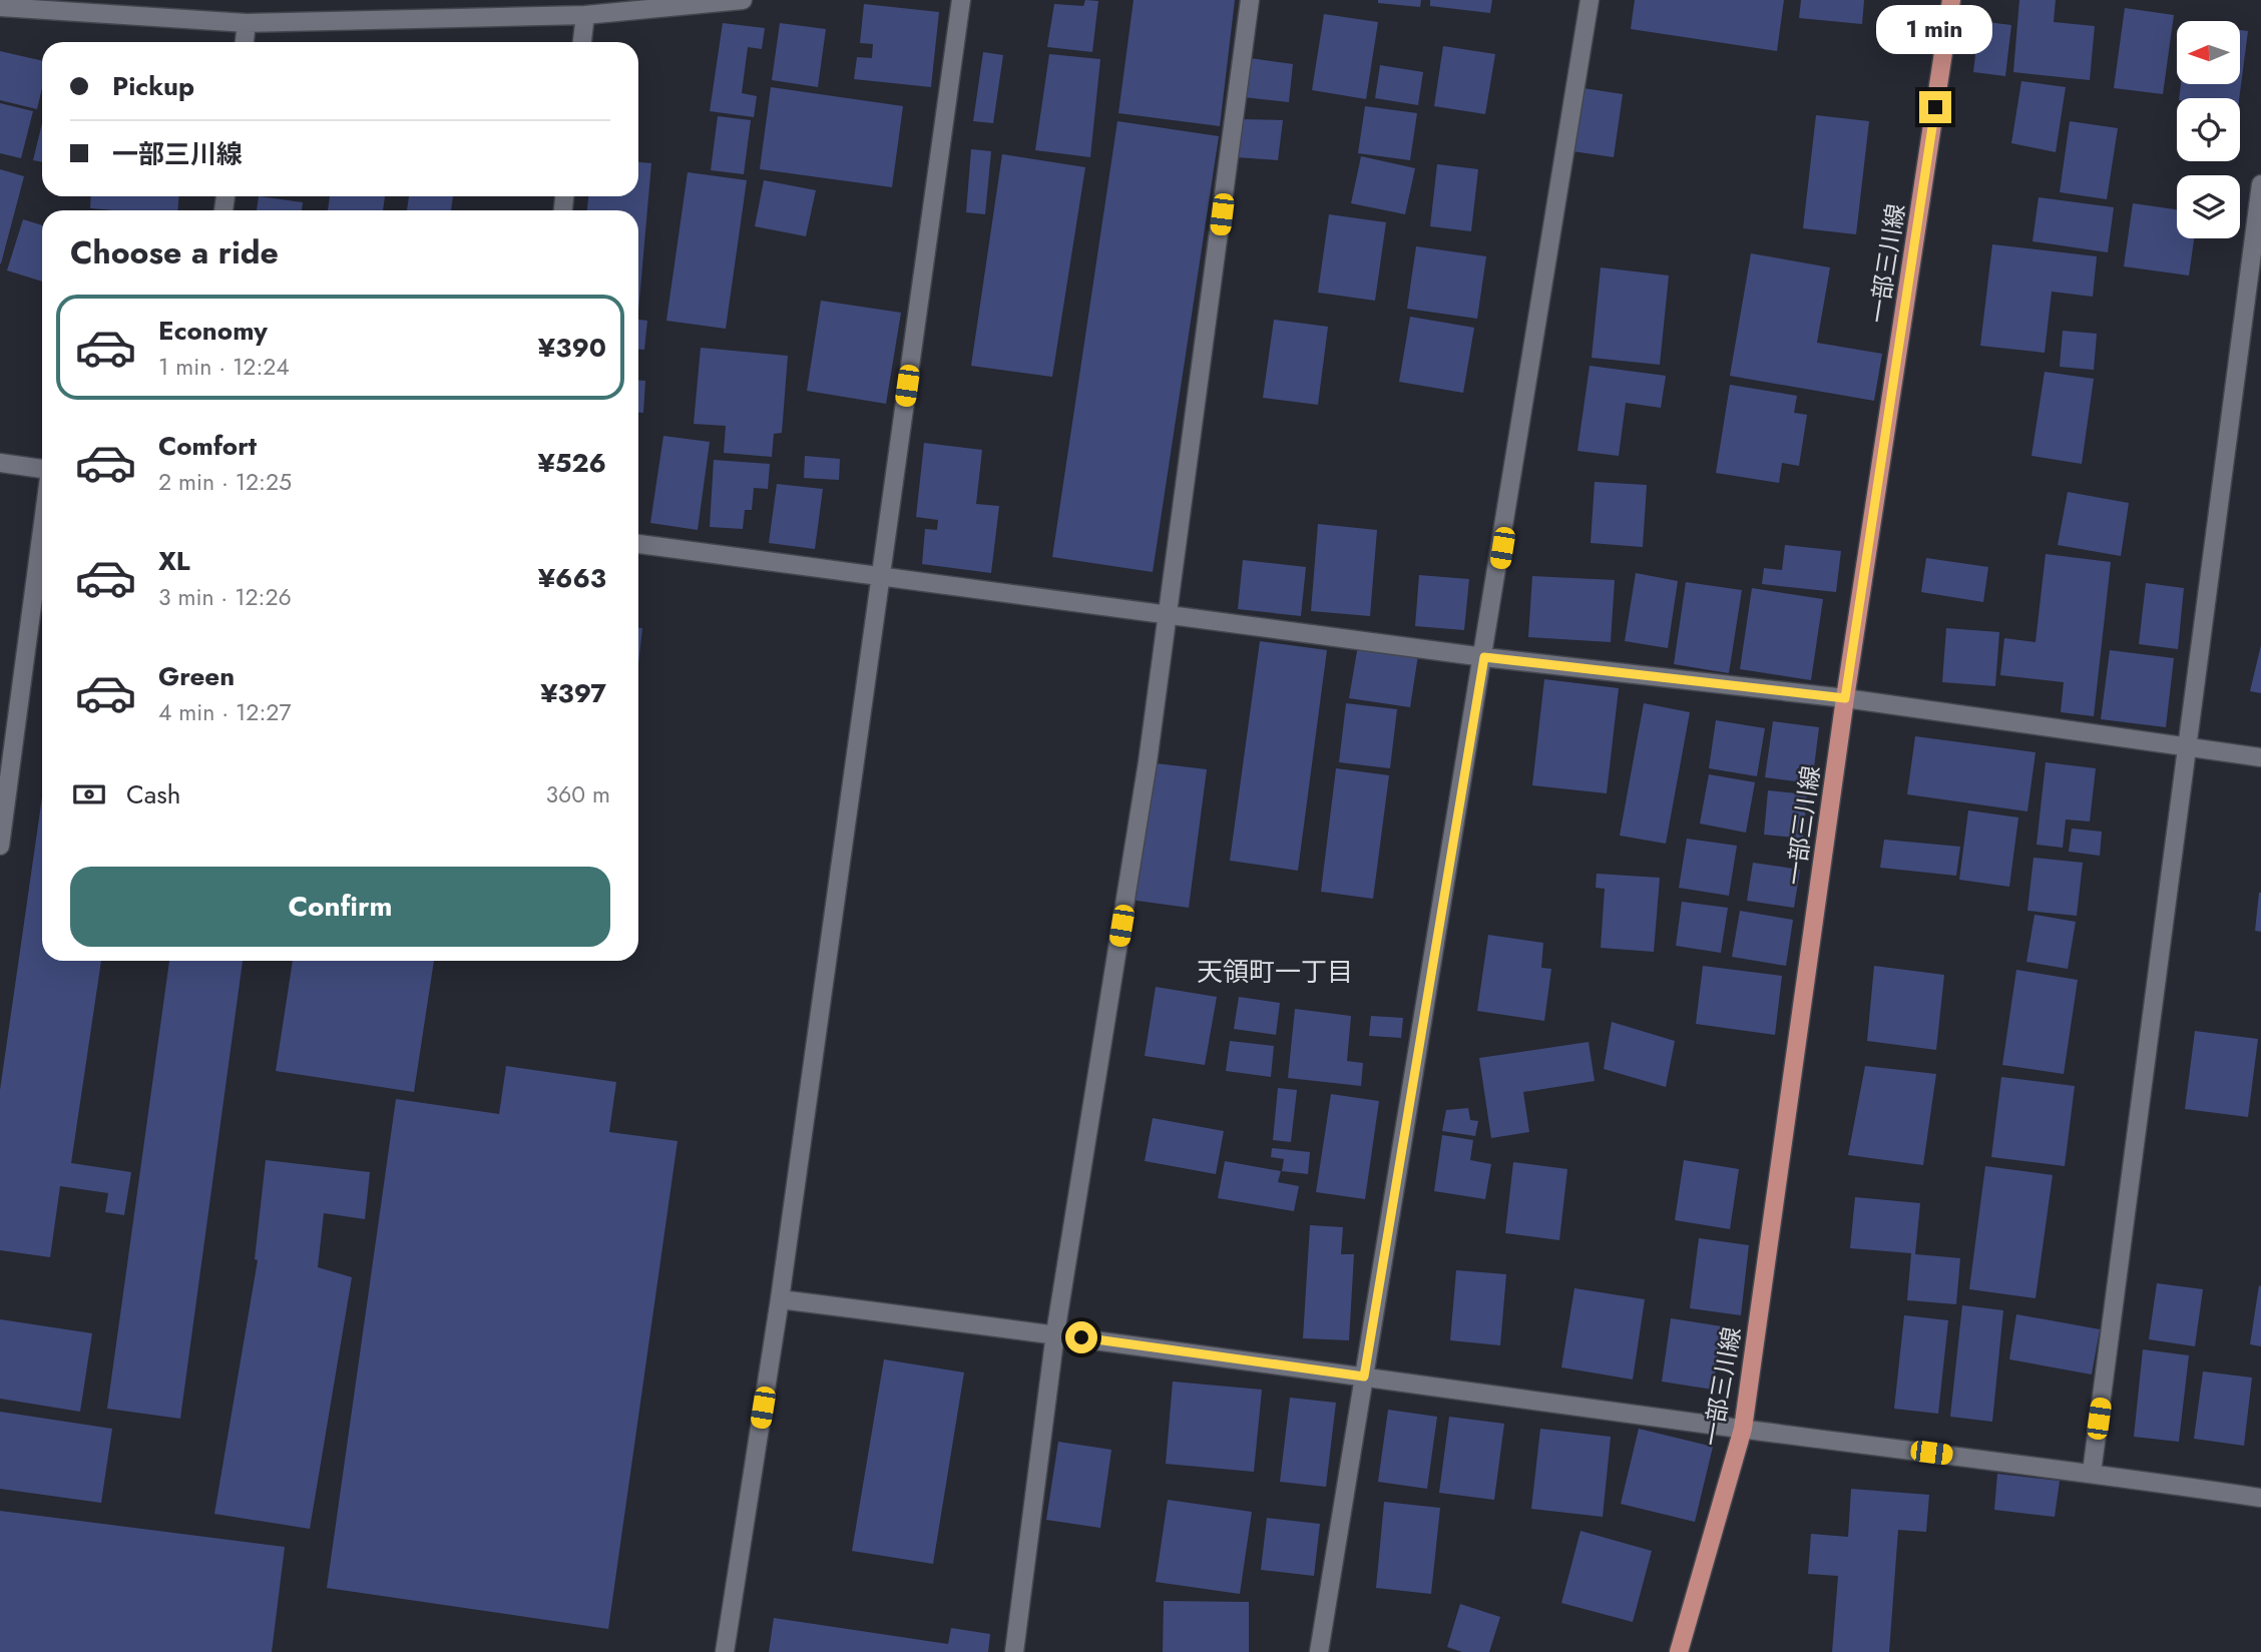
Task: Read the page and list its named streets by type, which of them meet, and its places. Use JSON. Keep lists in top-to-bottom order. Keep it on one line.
{"streets":{"main road":["一部三川線"]},"districts":["天領町一丁目"],"north":"left","page":{"bubble":"1 min","banner":["Pickup","一部三川線"],"heading":"Choose a ride","list":[{"name":"Economy","note":"1 min · 12:24","value":"¥390"},{"name":"Comfort","note":"2 min · 12:25","value":"¥526"},{"name":"XL","note":"3 min · 12:26","value":"¥663"},{"name":"Green","note":"4 min · 12:27","value":"¥397"}],"pay":["Cash","360 m"],"buttons":"Confirm"}}
